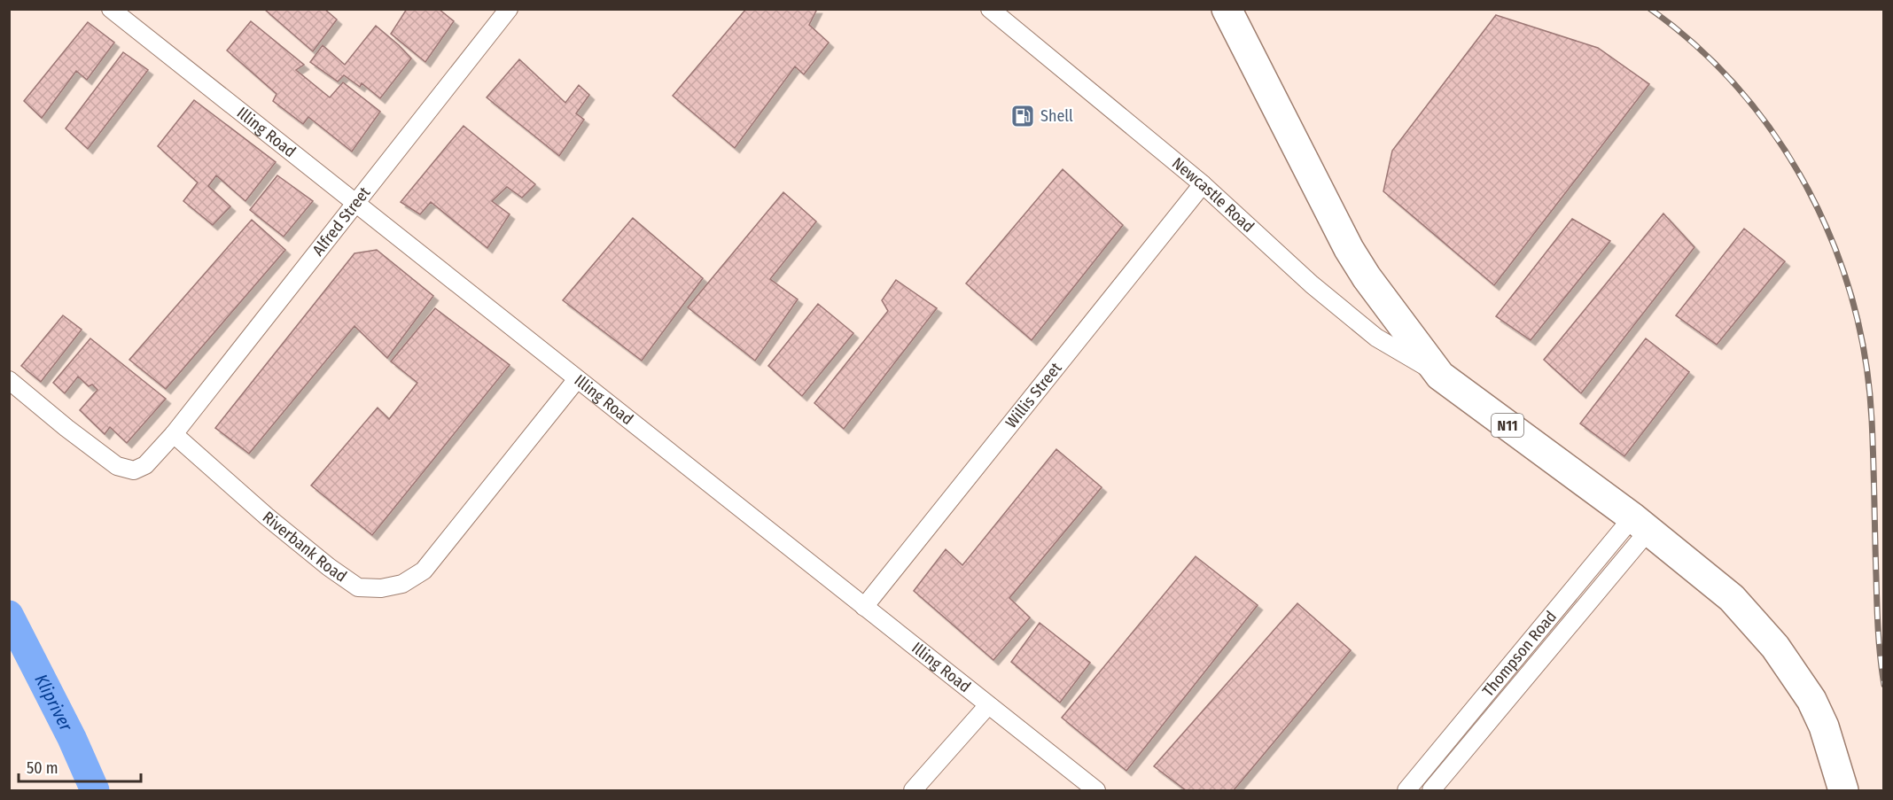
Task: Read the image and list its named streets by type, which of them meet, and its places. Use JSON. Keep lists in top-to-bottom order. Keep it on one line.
{"streets":{"highway":["N11"],"street":["Illing Road","Newcastle Road","Alfred Street","Willis Street","Riverbank Road","Thompson Road"]},"crossings":[["Illing Road","Alfred Street"],["Illing Road","Willis Street"],["Illing Road","Riverbank Road"],["Newcastle Road","Willis Street"],["Newcastle Road","N11"],["Alfred Street","Riverbank Road"],["N11","Thompson Road"]],"water":["Klipriver"],"places":{"fuel station":["Shell"]},"scale_bar":"50 m"}
